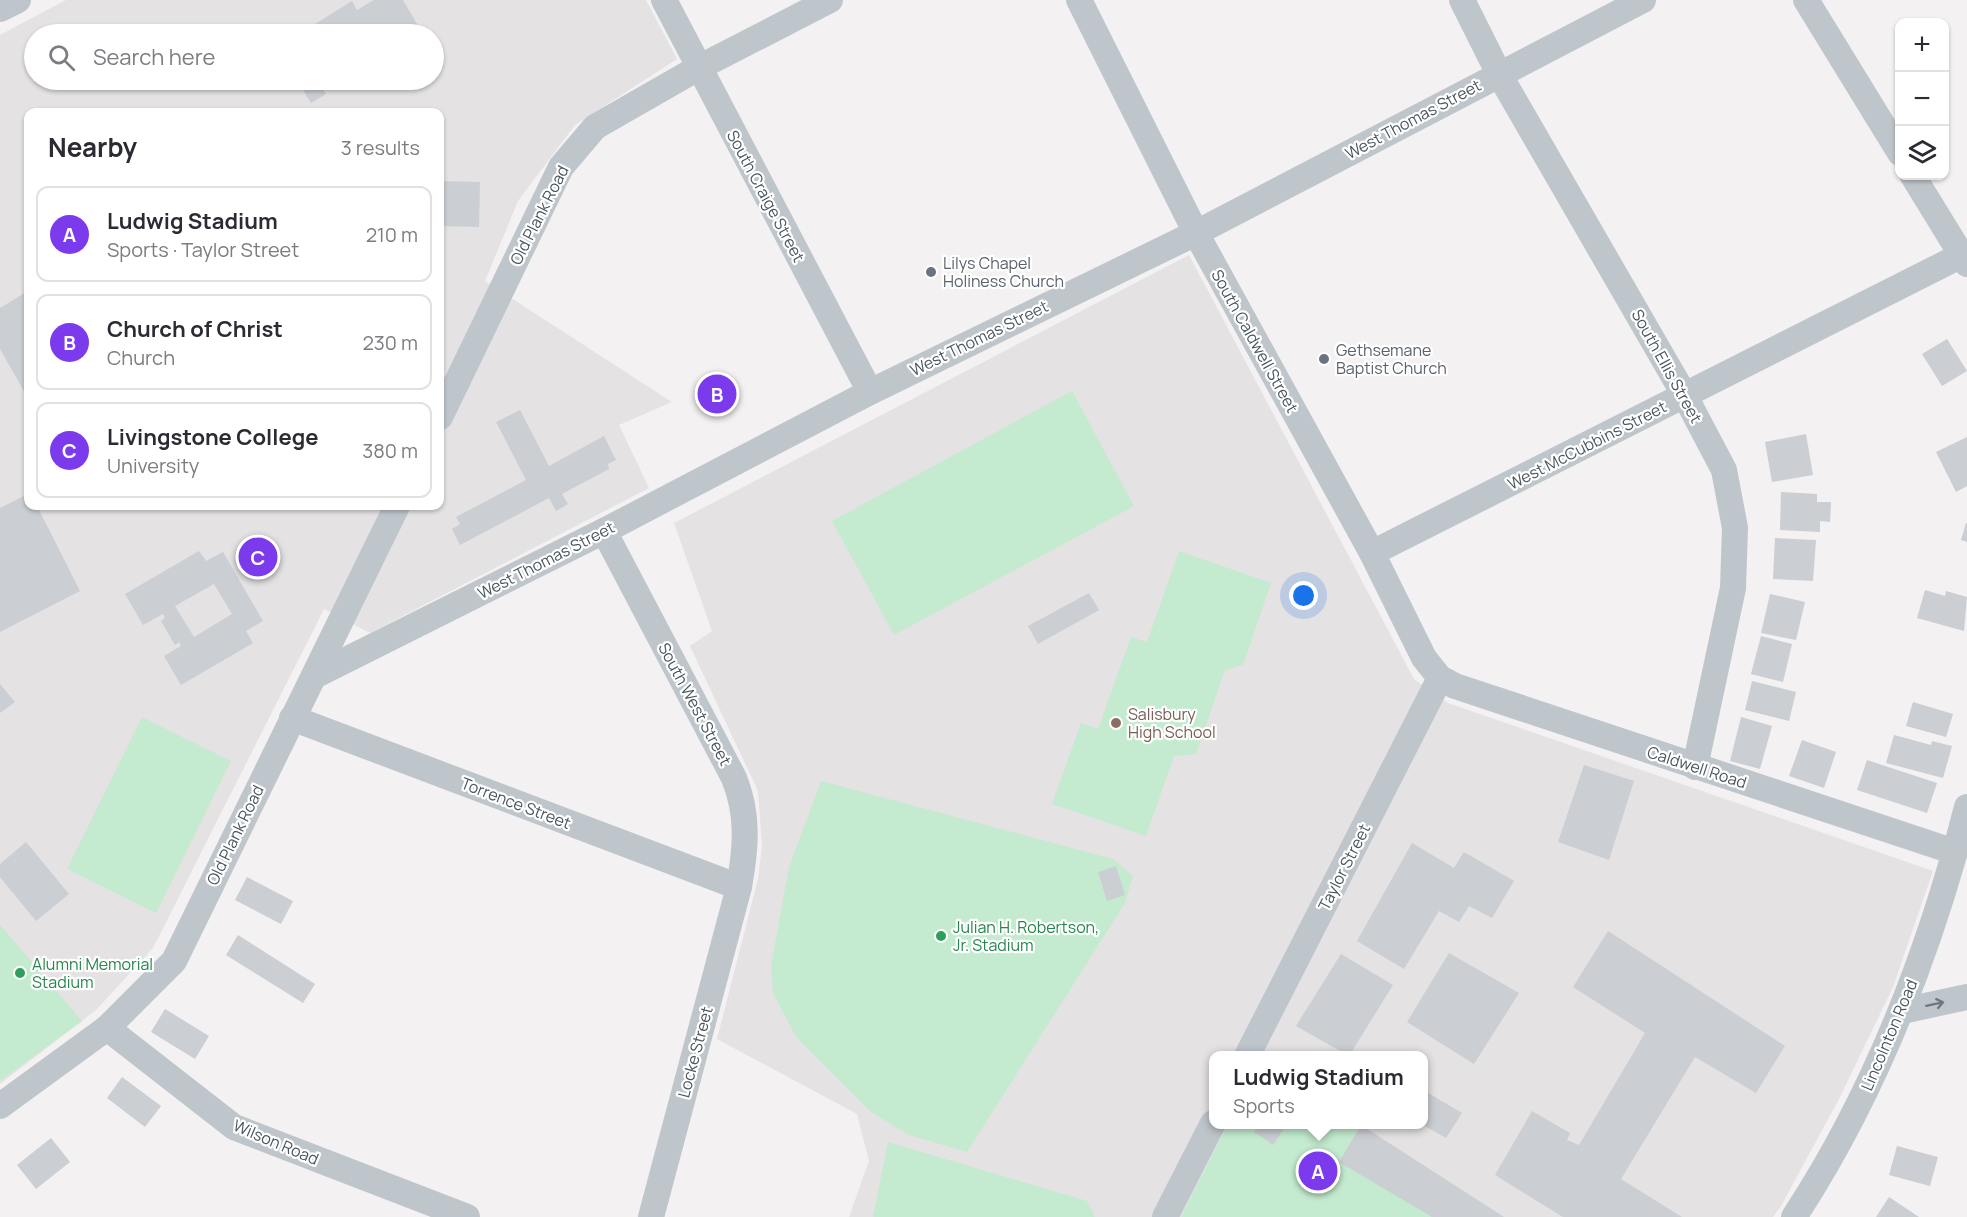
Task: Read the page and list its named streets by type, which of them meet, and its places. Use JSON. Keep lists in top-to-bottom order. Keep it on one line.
{"streets":{"street":["West Thomas Street","South Craige Street","Old Plank Road","South Caldwell Street","South Ellis Street","West McCubbins Street","South West Street","Caldwell Road","Torrence Street","Taylor Street","Lincolnton Road","Locke Street","Wilson Road"]},"crossings":[["West Thomas Street","South Craige Street"],["West Thomas Street","Old Plank Road"],["West Thomas Street","South Caldwell Street"],["West Thomas Street","South Ellis Street"],["West Thomas Street","South West Street"],["South Craige Street","Old Plank Road"],["Old Plank Road","Torrence Street"],["Old Plank Road","Wilson Road"],["South Caldwell Street","West McCubbins Street"],["South Caldwell Street","Caldwell Road"],["South Caldwell Street","Taylor Street"],["South Ellis Street","West McCubbins Street"],["South Ellis Street","Caldwell Road"],["South West Street","Torrence Street"],["South West Street","Locke Street"],["Caldwell Road","Taylor Street"],["Caldwell Road","Lincolnton Road"],["Torrence Street","Locke Street"]],"places":["Lilys Chapel Holiness Church","Gethsemane Baptist Church","Salisbury High School","Julian H. Robertson, Jr. Stadium","Alumni Memorial Stadium"],"page":{"map_buttons":["+","−"],"search":"Search here","heading":["Nearby","3 results"],"list":[{"mark":"A","name":"Ludwig Stadium","note":"Sports · Taylor Street","value":"210 m"},{"mark":"B","name":"Church of Christ","note":"Church","value":"230 m"},{"mark":"C","name":"Livingstone College","note":"University","value":"380 m"}],"pins":["B","C","A"],"popup":["Ludwig Stadium","Sports"]}}
